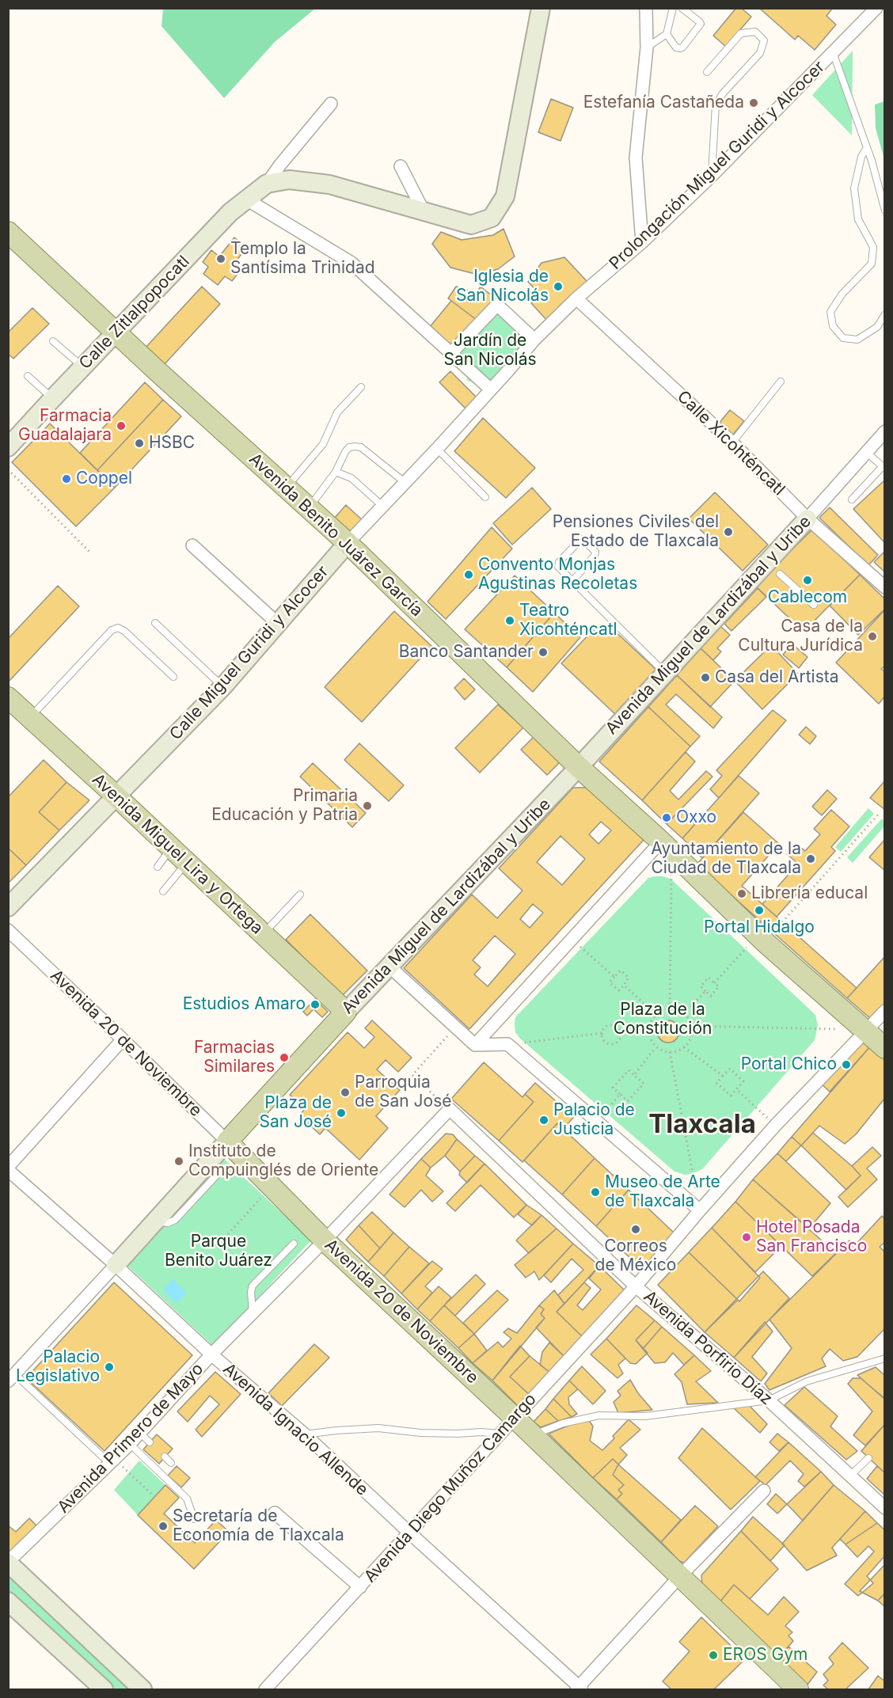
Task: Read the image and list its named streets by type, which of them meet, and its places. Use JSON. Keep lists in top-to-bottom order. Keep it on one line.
{"streets":{"main road":["Avenida Benito Juárez García","Avenida Miguel de Lardizábal y Uribe","Avenida Miguel Lira y Ortega","Avenida 20 de Noviembre"],"street":["Prolongación Miguel Guridi y Alcocer","Calle Zitlalpopocatl","Calle Xicohténcatl","Calle Miguel Guridi y Alcocer","Avenida Porfirio Díaz","Avenida Ignacio Allende","Avenida Primero de Mayo","Avenida Diego Muñoz Camargo"]},"crossings":[["Prolongación Miguel Guridi y Alcocer","Calle Xicohténcatl"],["Prolongación Miguel Guridi y Alcocer","Calle Miguel Guridi y Alcocer"],["Calle Zitlalpopocatl","Avenida Benito Juárez García"],["Calle Xicohténcatl","Avenida Miguel de Lardizábal y Uribe"],["Avenida Benito Juárez García","Avenida Miguel de Lardizábal y Uribe"],["Avenida Benito Juárez García","Calle Miguel Guridi y Alcocer"],["Avenida Miguel de Lardizábal y Uribe","Avenida Miguel Lira y Ortega"],["Avenida Miguel de Lardizábal y Uribe","Avenida 20 de Noviembre"],["Avenida Miguel de Lardizábal y Uribe","Avenida Ignacio Allende"],["Calle Miguel Guridi y Alcocer","Avenida Miguel Lira y Ortega"],["Avenida 20 de Noviembre","Avenida Primero de Mayo"],["Avenida 20 de Noviembre","Avenida Diego Muñoz Camargo"],["Avenida Porfirio Díaz","Avenida Primero de Mayo"],["Avenida Porfirio Díaz","Avenida Diego Muñoz Camargo"],["Avenida Ignacio Allende","Avenida Primero de Mayo"],["Avenida Ignacio Allende","Avenida Diego Muñoz Camargo"]],"districts":["Tlaxcala"],"parks":["Jardín de San Nicolás","Plaza de la Constitución","Parque Benito Juárez"],"places":["Estefanía Castañeda","Templo la Santísima Trinidad","Iglesia de San Nicolás","Farmacia Guadalajara","HSBC","Coppel","Pensiones Civiles del Estado de Tlaxcala","Convento Monjas Agustinas Recoletas","Cablecom","Teatro Xicohténcatl","Casa de la Cultura Jurídica","Banco Santander","Casa del Artista","Primaria Educación y Patria","Oxxo","Ayuntamiento de la Ciudad de Tlaxcala","Librería educal","Portal Hidalgo","Estudios Amaro","Farmacias Similares","Portal Chico","Parroquia de San José","Plaza de San José","Palacio de Justicia","Instituto de Compuinglés de Oriente","Museo de Arte de Tlaxcala","Correos de México","Hotel Posada San Francisco","Palacio Legislativo","Secretaría de Economía de Tlaxcala","EROS Gym"]}
